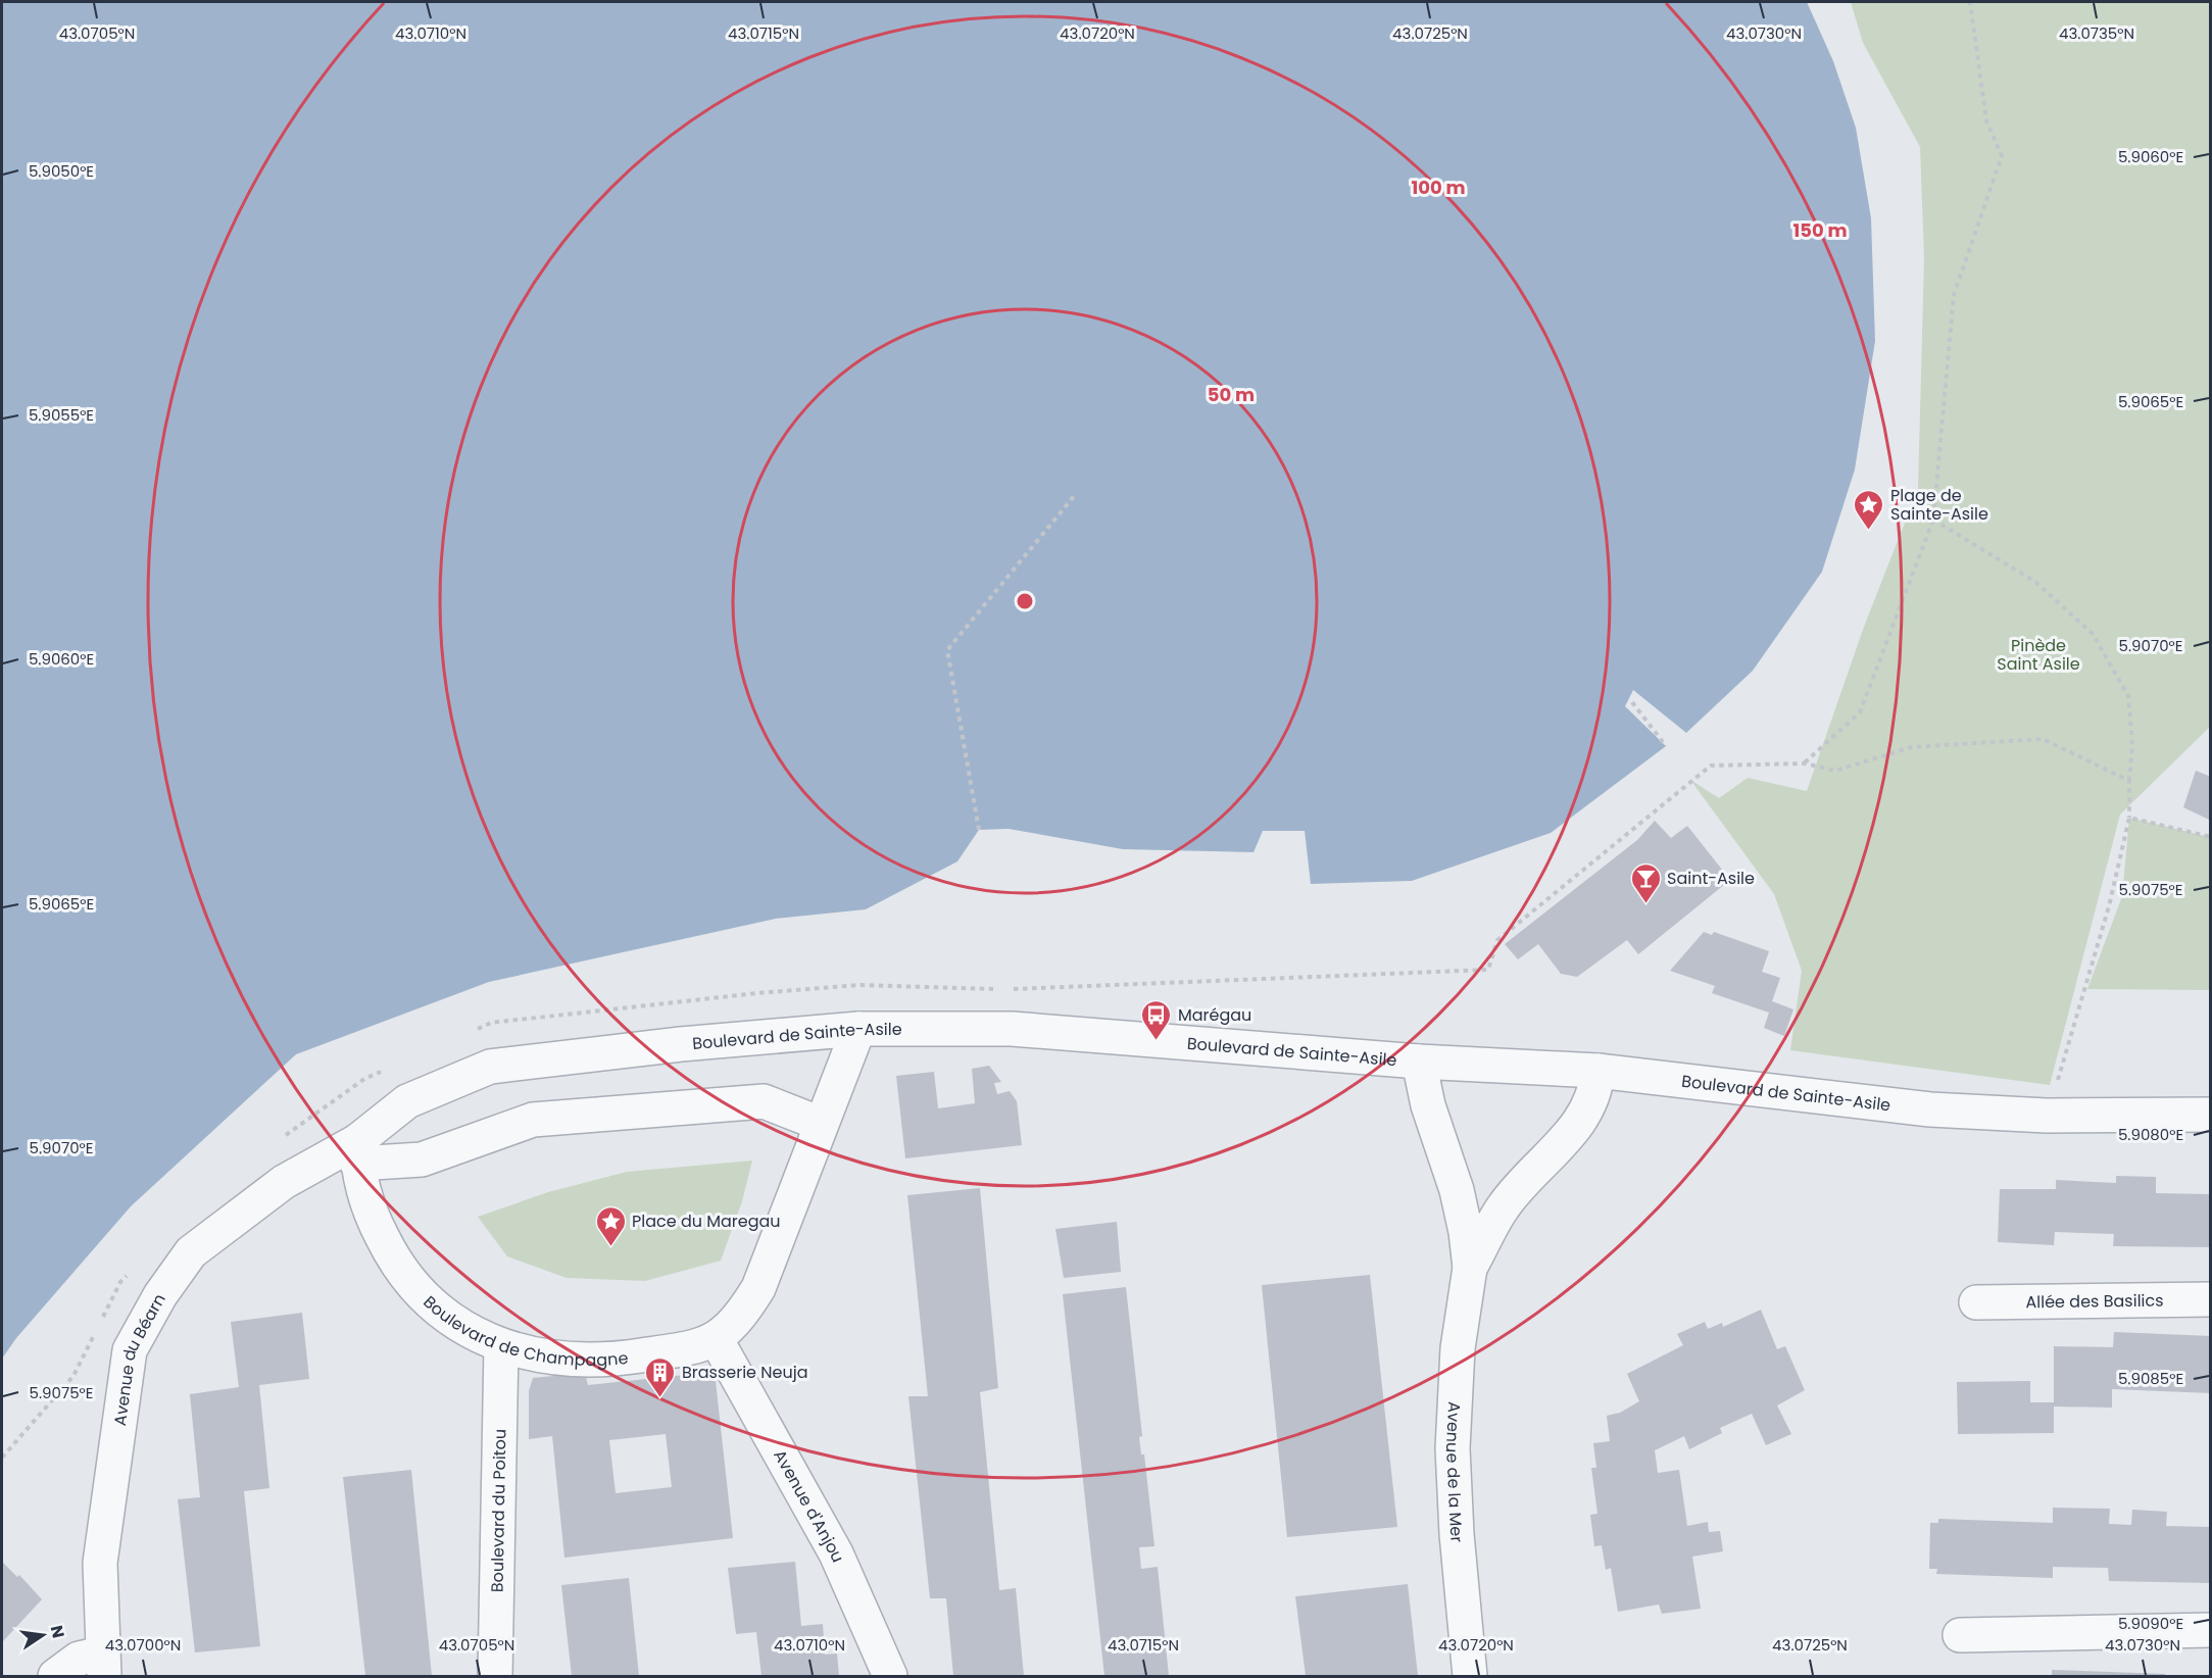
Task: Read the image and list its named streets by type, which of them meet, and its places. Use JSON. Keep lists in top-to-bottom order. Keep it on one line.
{"streets":{"street":["Boulevard de Sainte-Asile","Allée des Basilics","Boulevard de Champagne","Avenue du Béarn","Avenue de la Mer","Avenue d'Anjou","Boulevard du Poitou"]},"crossings":[["Boulevard de Sainte-Asile","Boulevard de Champagne"],["Boulevard de Sainte-Asile","Avenue du Béarn"],["Boulevard de Sainte-Asile","Avenue de la Mer"],["Boulevard de Champagne","Avenue du Béarn"],["Boulevard de Champagne","Avenue d'Anjou"],["Boulevard de Champagne","Boulevard du Poitou"]],"parks":["Pinède Saint Asile"],"places":{"place":["Plage de Sainte-Asile","Place du Maregau"],"bar":["Saint-Asile"],"bus stop":["Marégau"],"building":["Brasserie Neuja"]},"north":"right","coordinates":["43.0705°N","43.0710°N","43.0715°N","43.0720°N","43.0725°N","43.0730°N","43.0735°N","5.9060°E","5.9050°E","5.9065°E","5.9055°E","5.9070°E","5.9075°E","5.9080°E","5.9085°E","5.9090°E","43.0700°N"],"rings":["100 m","150 m","50 m"]}
